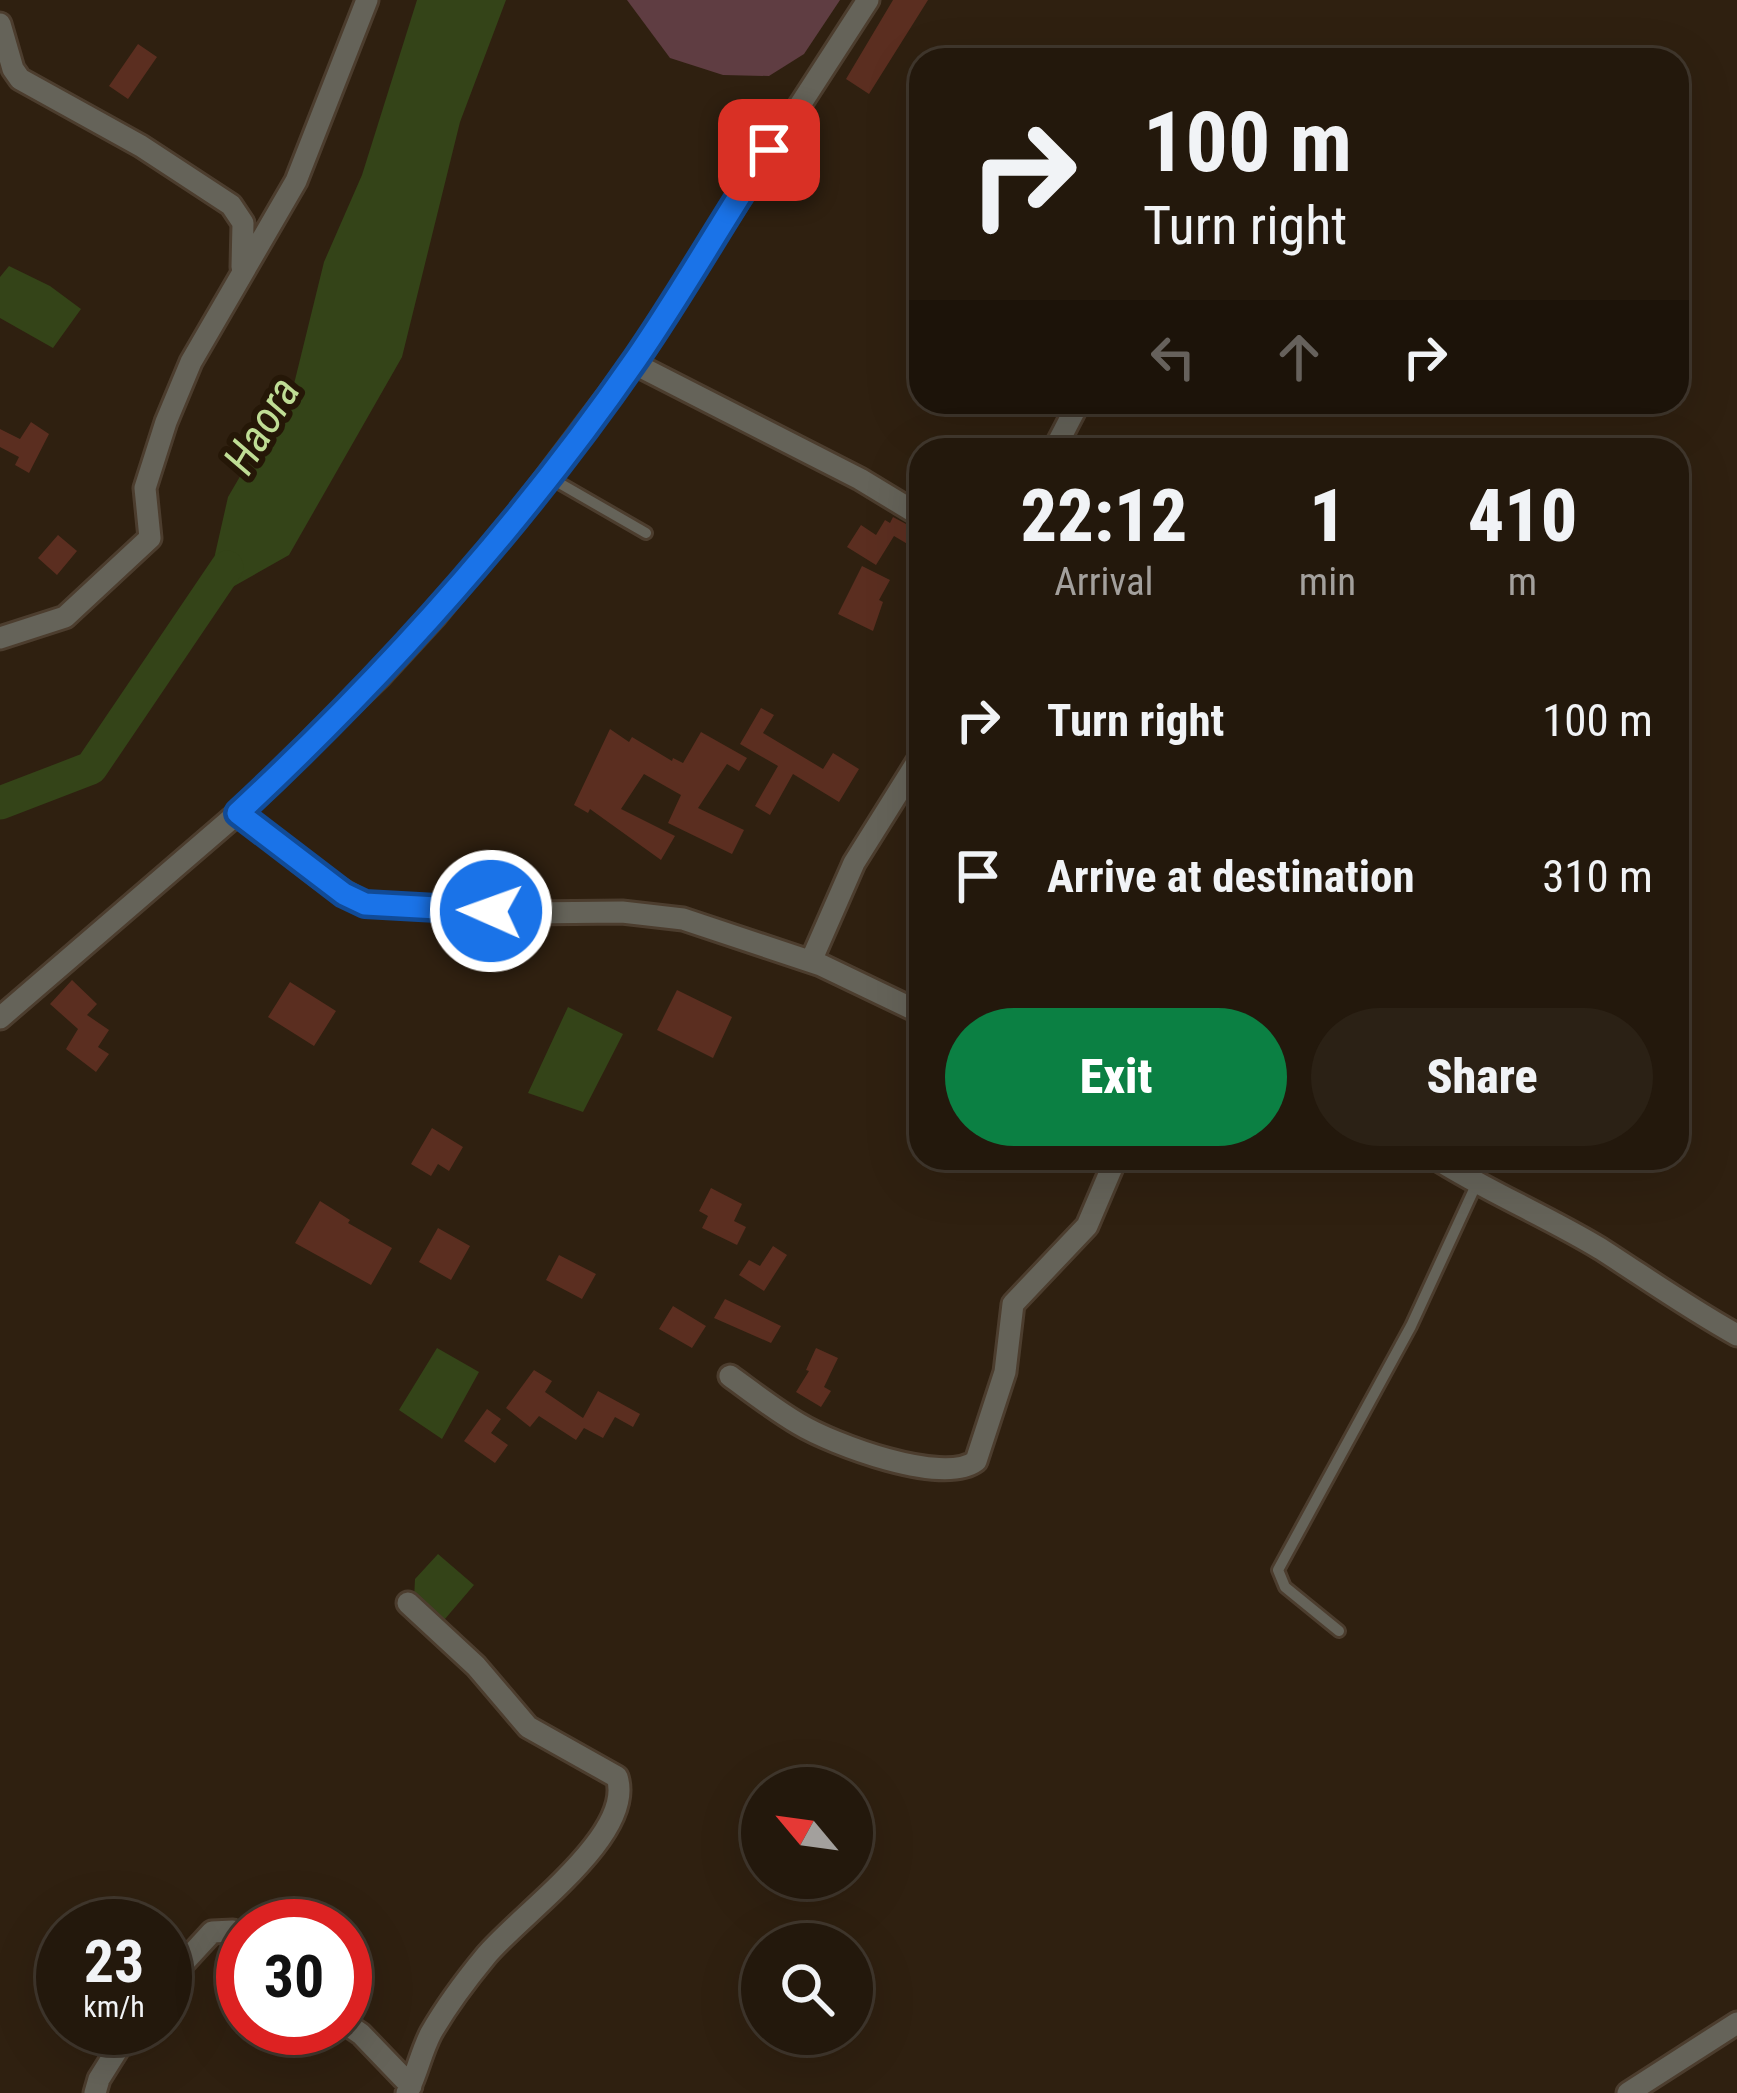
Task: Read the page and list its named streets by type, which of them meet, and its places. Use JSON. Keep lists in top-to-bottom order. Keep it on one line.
{"water":["Haora"],"north":"top left","page":{"turn":["100 m","Turn right"],"eta":["22:12","Arrival","1","min","410","m"],"list":[{"name":"Turn right","value":"100 m"},{"name":"Arrive at destination","value":"310 m"}],"buttons":["Exit","Share"],"speed":"23 km/h","limit":"30"}}
